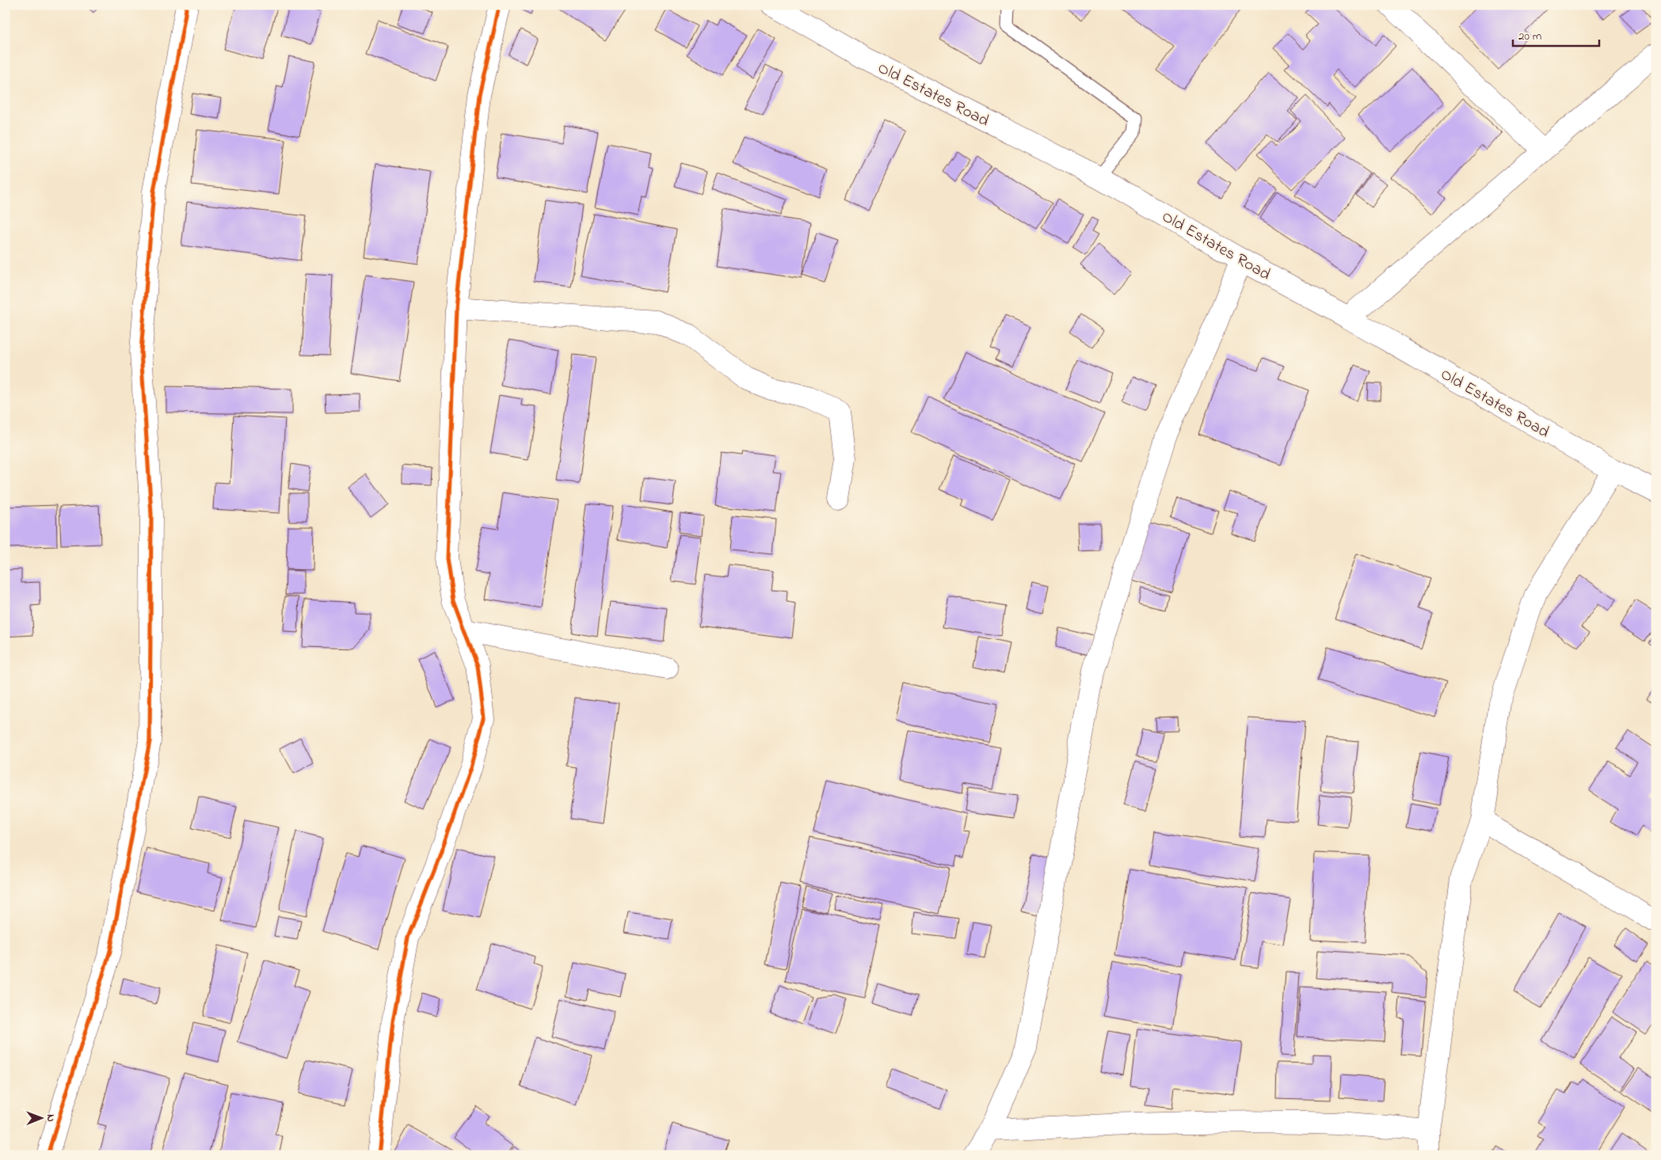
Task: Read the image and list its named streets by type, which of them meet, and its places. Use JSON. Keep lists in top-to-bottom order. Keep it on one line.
{"streets":{"street":["Old Estates Road"]},"scale_bar":"20 m","north":"right"}
